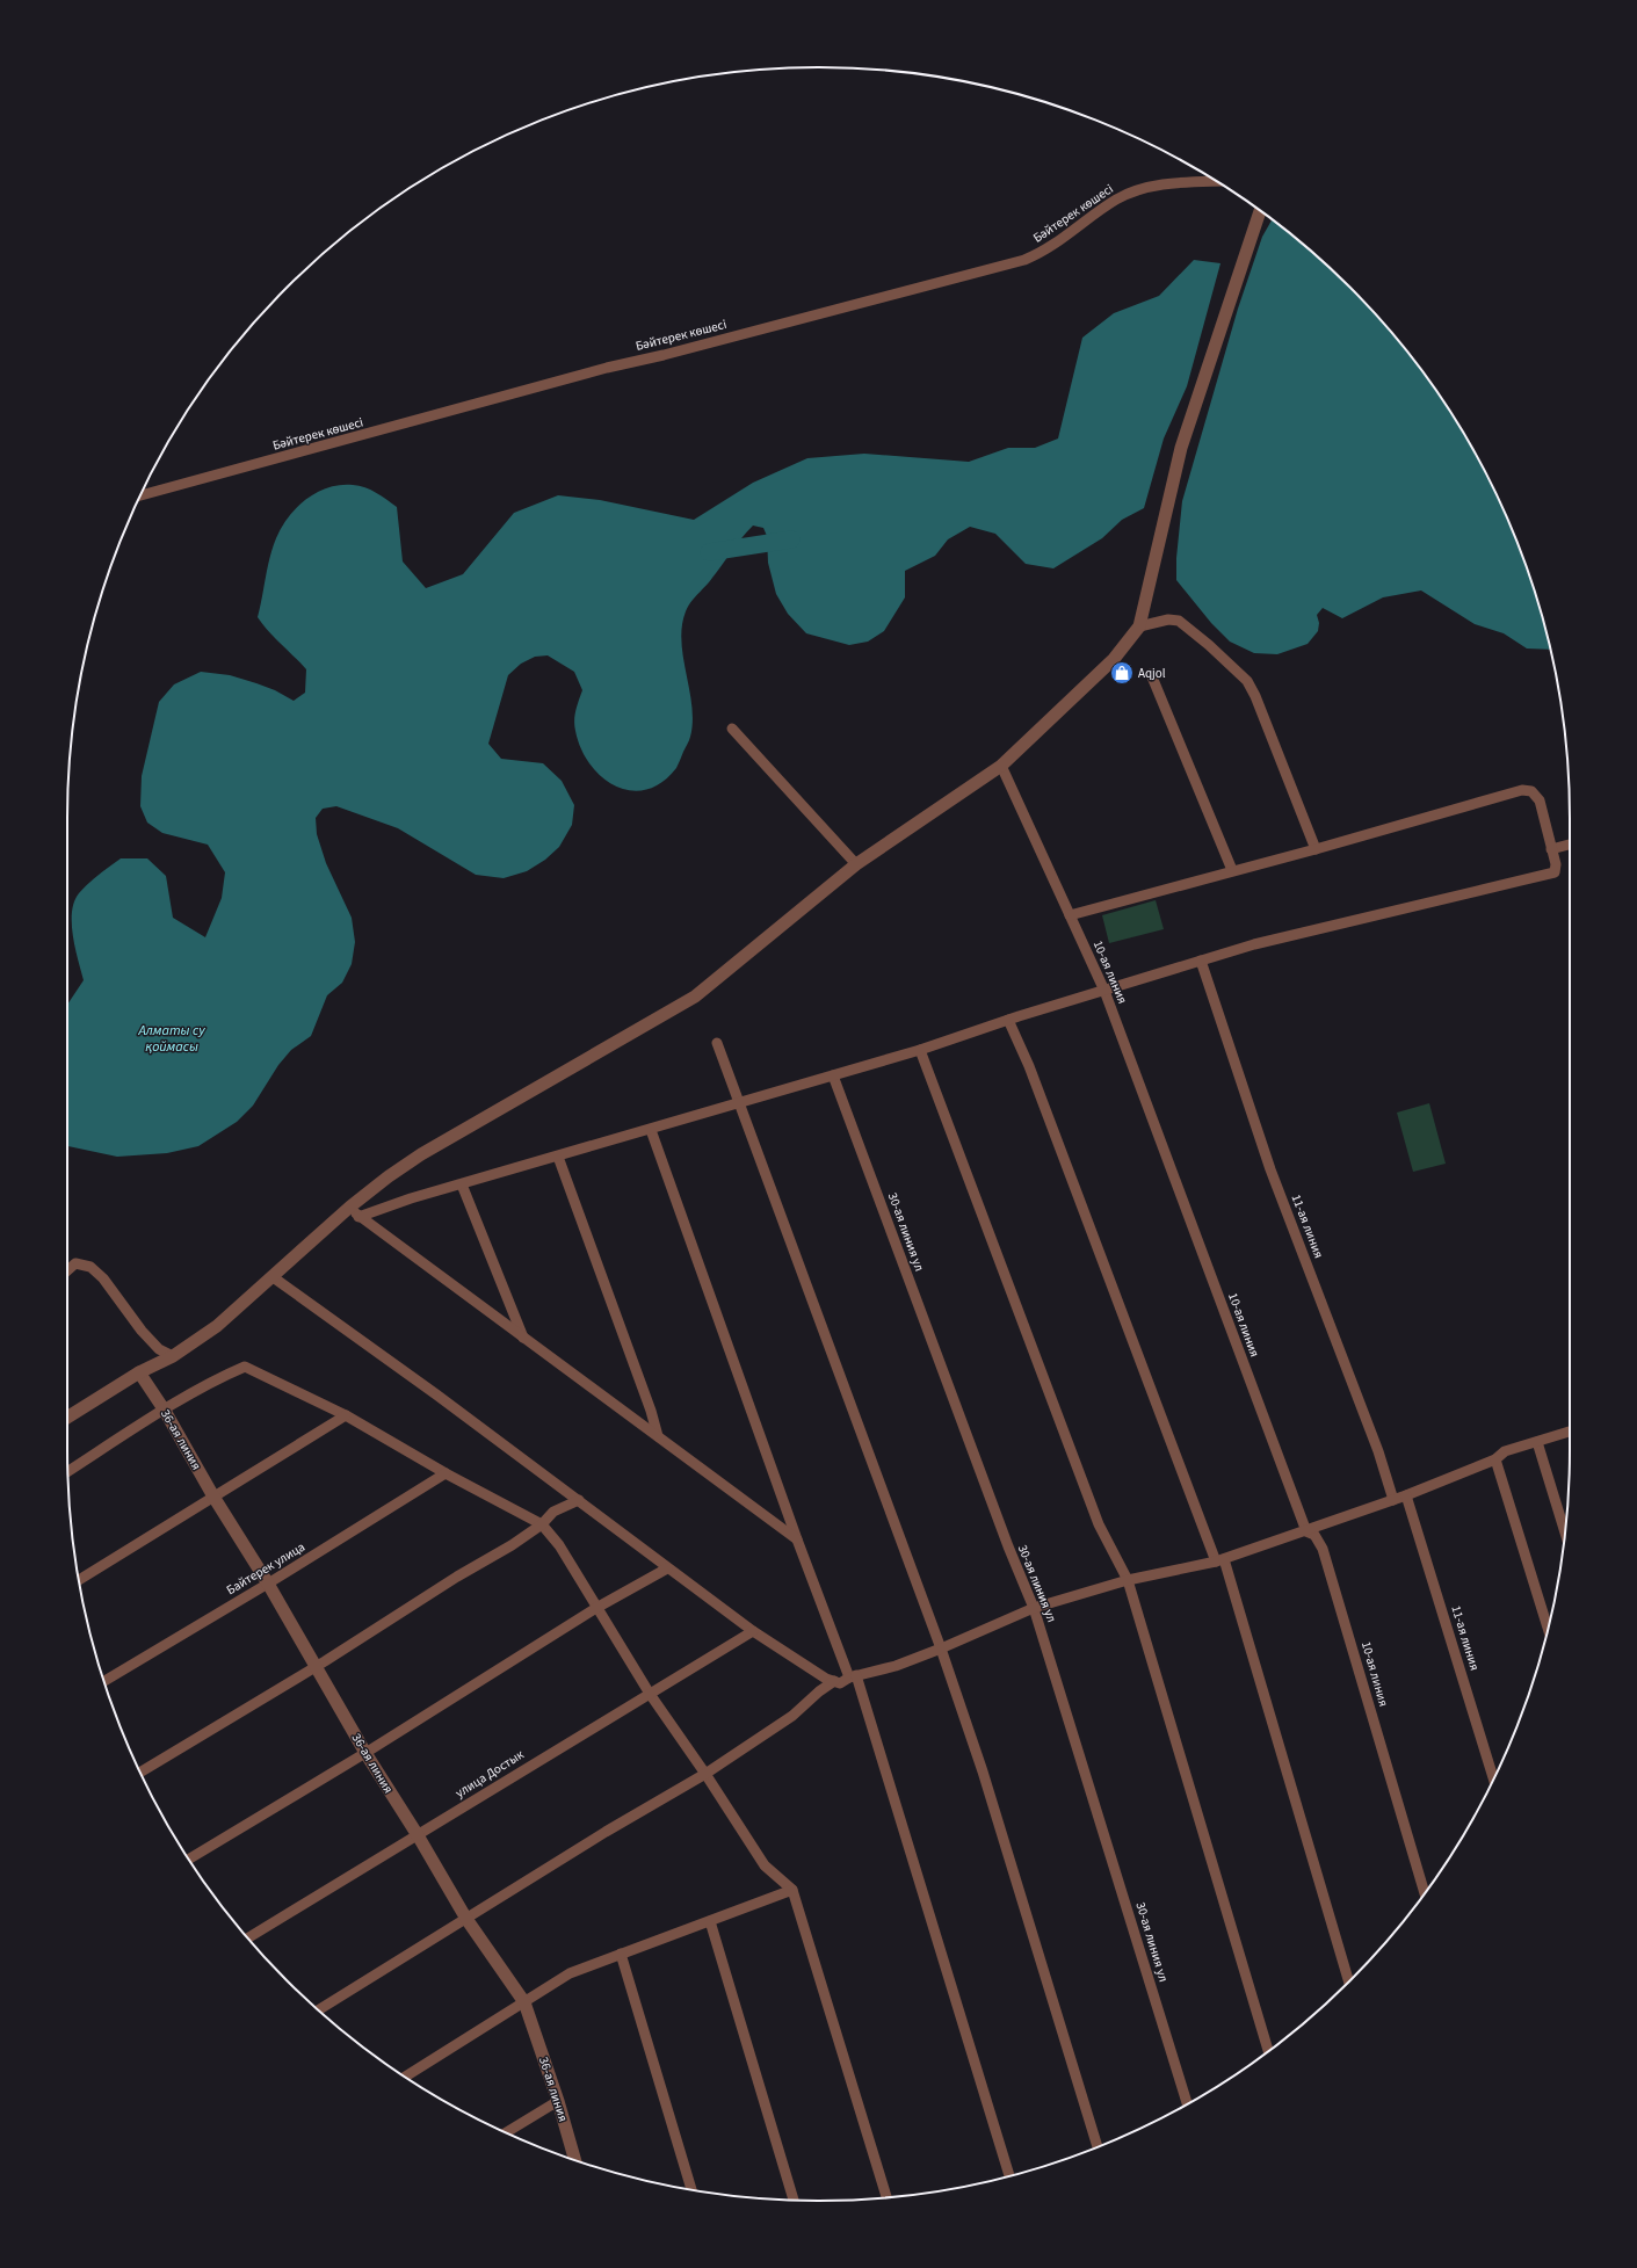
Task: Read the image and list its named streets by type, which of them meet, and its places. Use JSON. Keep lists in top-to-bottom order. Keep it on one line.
{"streets":{"street":["Бәйтерек көшесі","10-ая линия","11-ая линия","30-ая линия ул","36-ая линия","Байтерек улица","улица Достык"]},"crossings":[["36-ая линия","Байтерек улица"],["36-ая линия","улица Достык"]],"water":["Алматы су қоймасы"],"places":{"shop":["Aqjol"]}}
